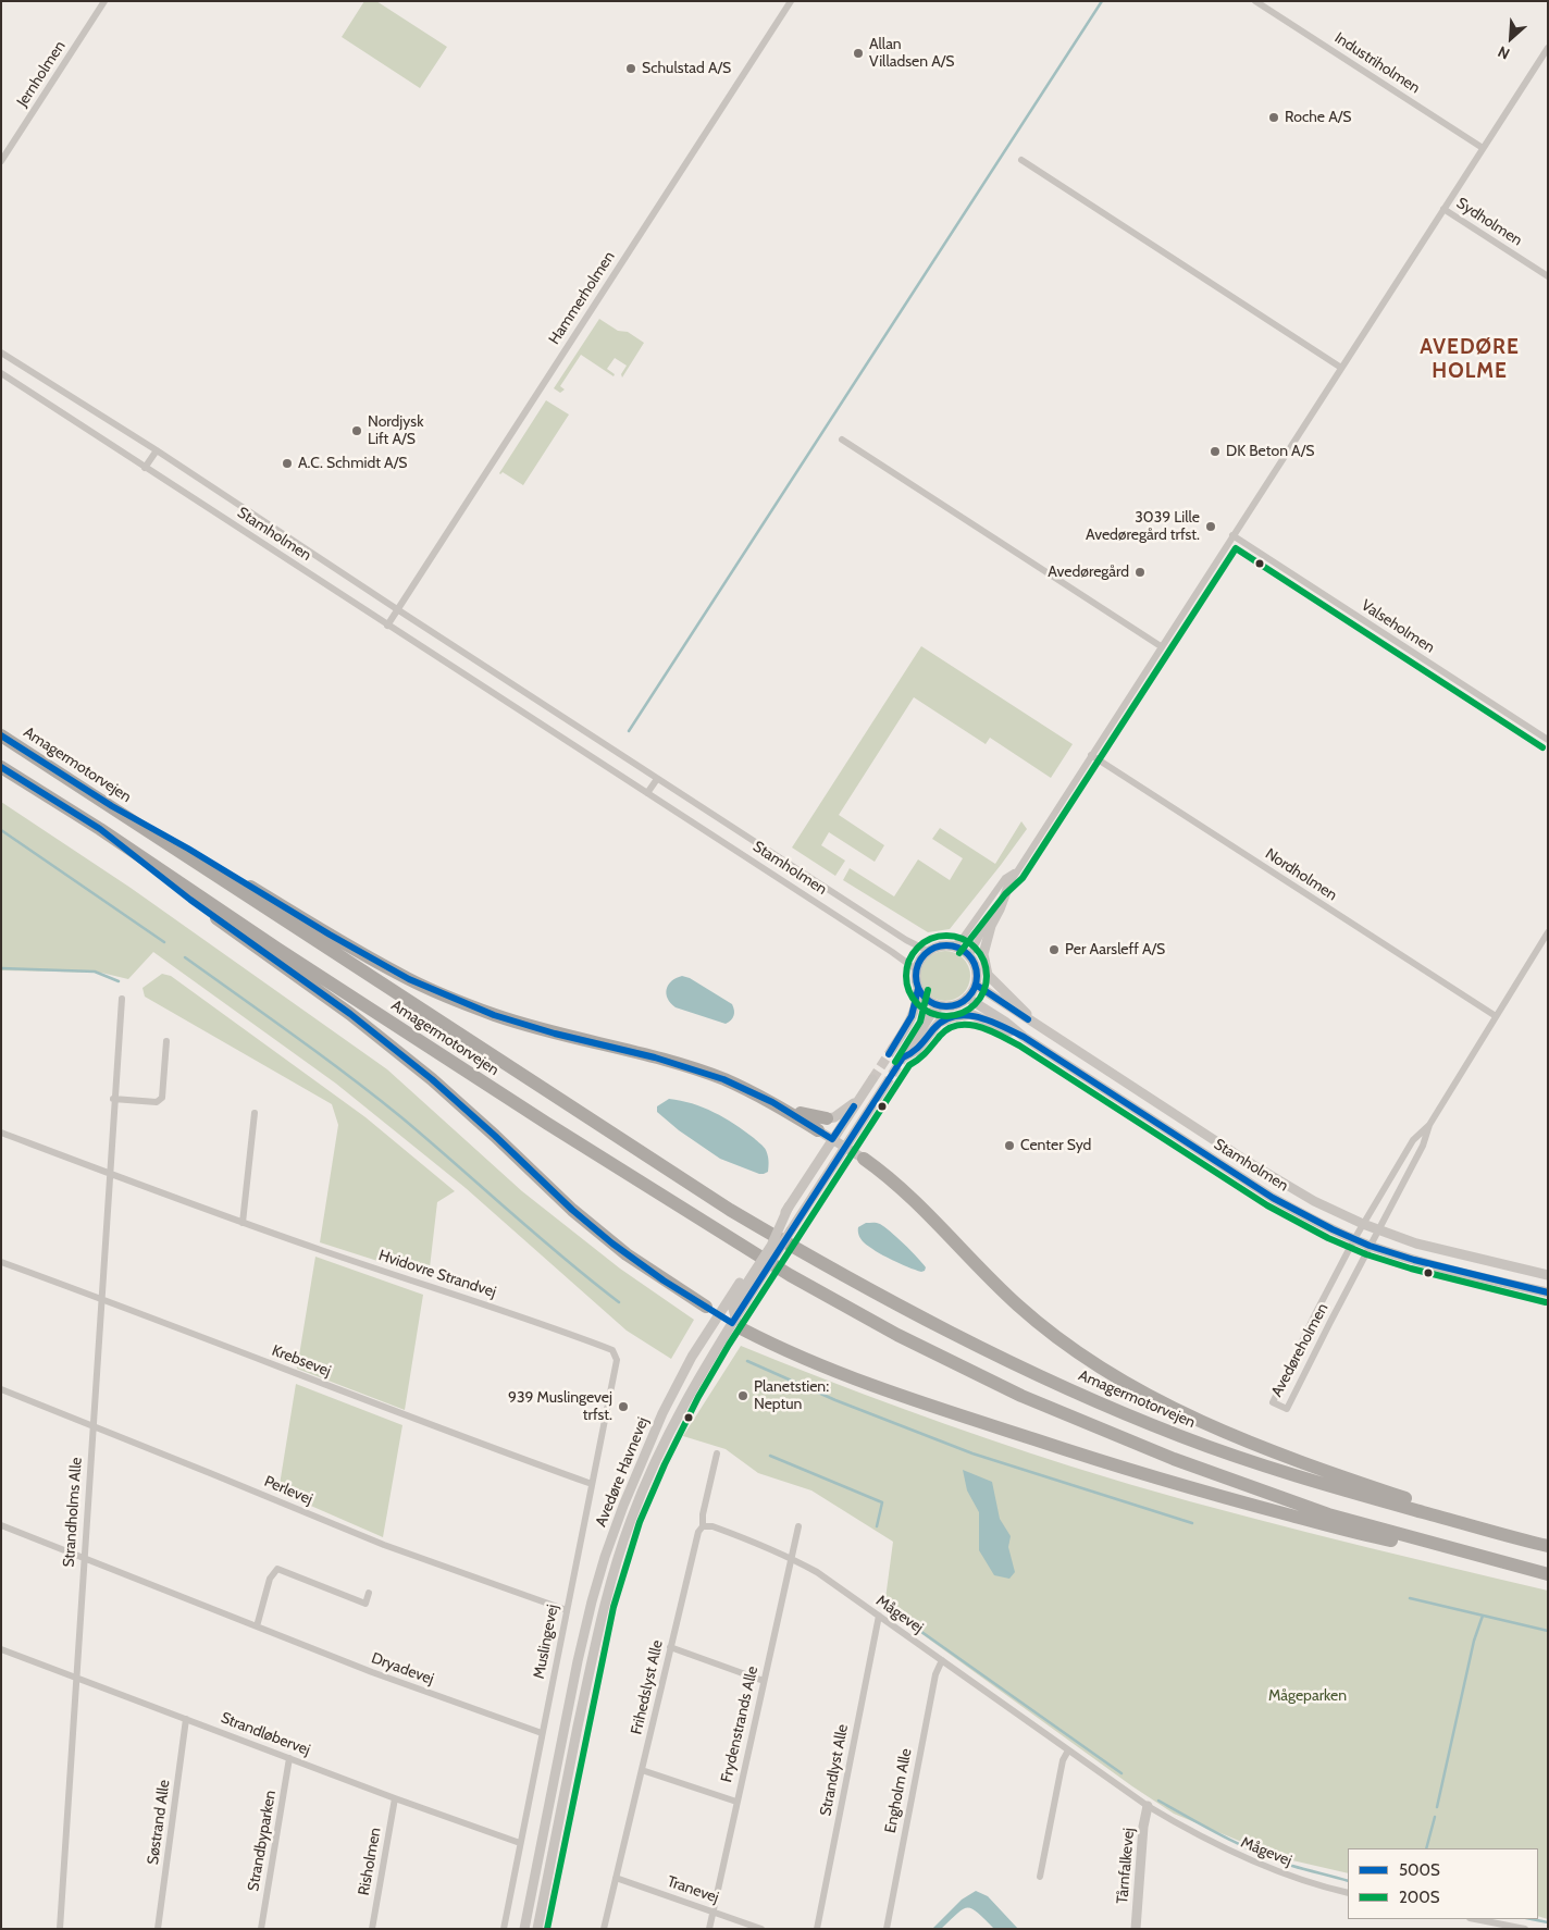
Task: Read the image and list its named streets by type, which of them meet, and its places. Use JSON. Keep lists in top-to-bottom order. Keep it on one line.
{"streets":{"highway":["Amagermotorvejen"],"street":["Industriholmen","Jernholmen","Sydholmen","Hammerholmen","Stamholmen","Valseholmen","Nordholmen","Hvidovre Strandvej","Avedøreholmen","Krebsevej","Avedøre Havnevej","Perlevej","Strandholms Alle","Mågevej","Muslingevej","Dryadevej","Frihedslyst Alle","Frydenstrands Alle","Strandløbervej","Strandlyst Alle","Engholm Alle","Søstrand Alle","Strandbyparken","Risholmen","Tårnfalkevej","Tranevej"]},"crossings":[["Hammerholmen","Stamholmen"],["Stamholmen","Avedøreholmen"],["Nordholmen","Avedøreholmen"],["Hvidovre Strandvej","Strandholms Alle"],["Hvidovre Strandvej","Muslingevej"],["Krebsevej","Strandholms Alle"],["Krebsevej","Muslingevej"],["Perlevej","Strandholms Alle"],["Perlevej","Muslingevej"],["Strandholms Alle","Dryadevej"],["Strandholms Alle","Strandløbervej"],["Mågevej","Frihedslyst Alle"],["Mågevej","Frydenstrands Alle"],["Mågevej","Strandlyst Alle"],["Mågevej","Engholm Alle"],["Mågevej","Tårnfalkevej"],["Muslingevej","Dryadevej"],["Muslingevej","Strandløbervej"],["Frihedslyst Alle","Tranevej"],["Frydenstrands Alle","Tranevej"],["Strandløbervej","Søstrand Alle"],["Strandløbervej","Strandbyparken"],["Strandløbervej","Risholmen"]],"districts":["AVEDØRE HOLME"],"parks":["Mågeparken"],"places":["Allan Villadsen A/S","Schulstad A/S","Roche A/S","Nordjysk Lift A/S","DK Beton A/S","A.C. Schmidt A/S","3039 Lille Avedøregård trfst.","Avedøregård","Per Aarsleff A/S","Center Syd","Planetstien: Neptun","939 Muslingevej trfst."],"lines":["transit line 200S","transit line 500S"],"legend":["500S","200S"],"north":"bottom left"}
